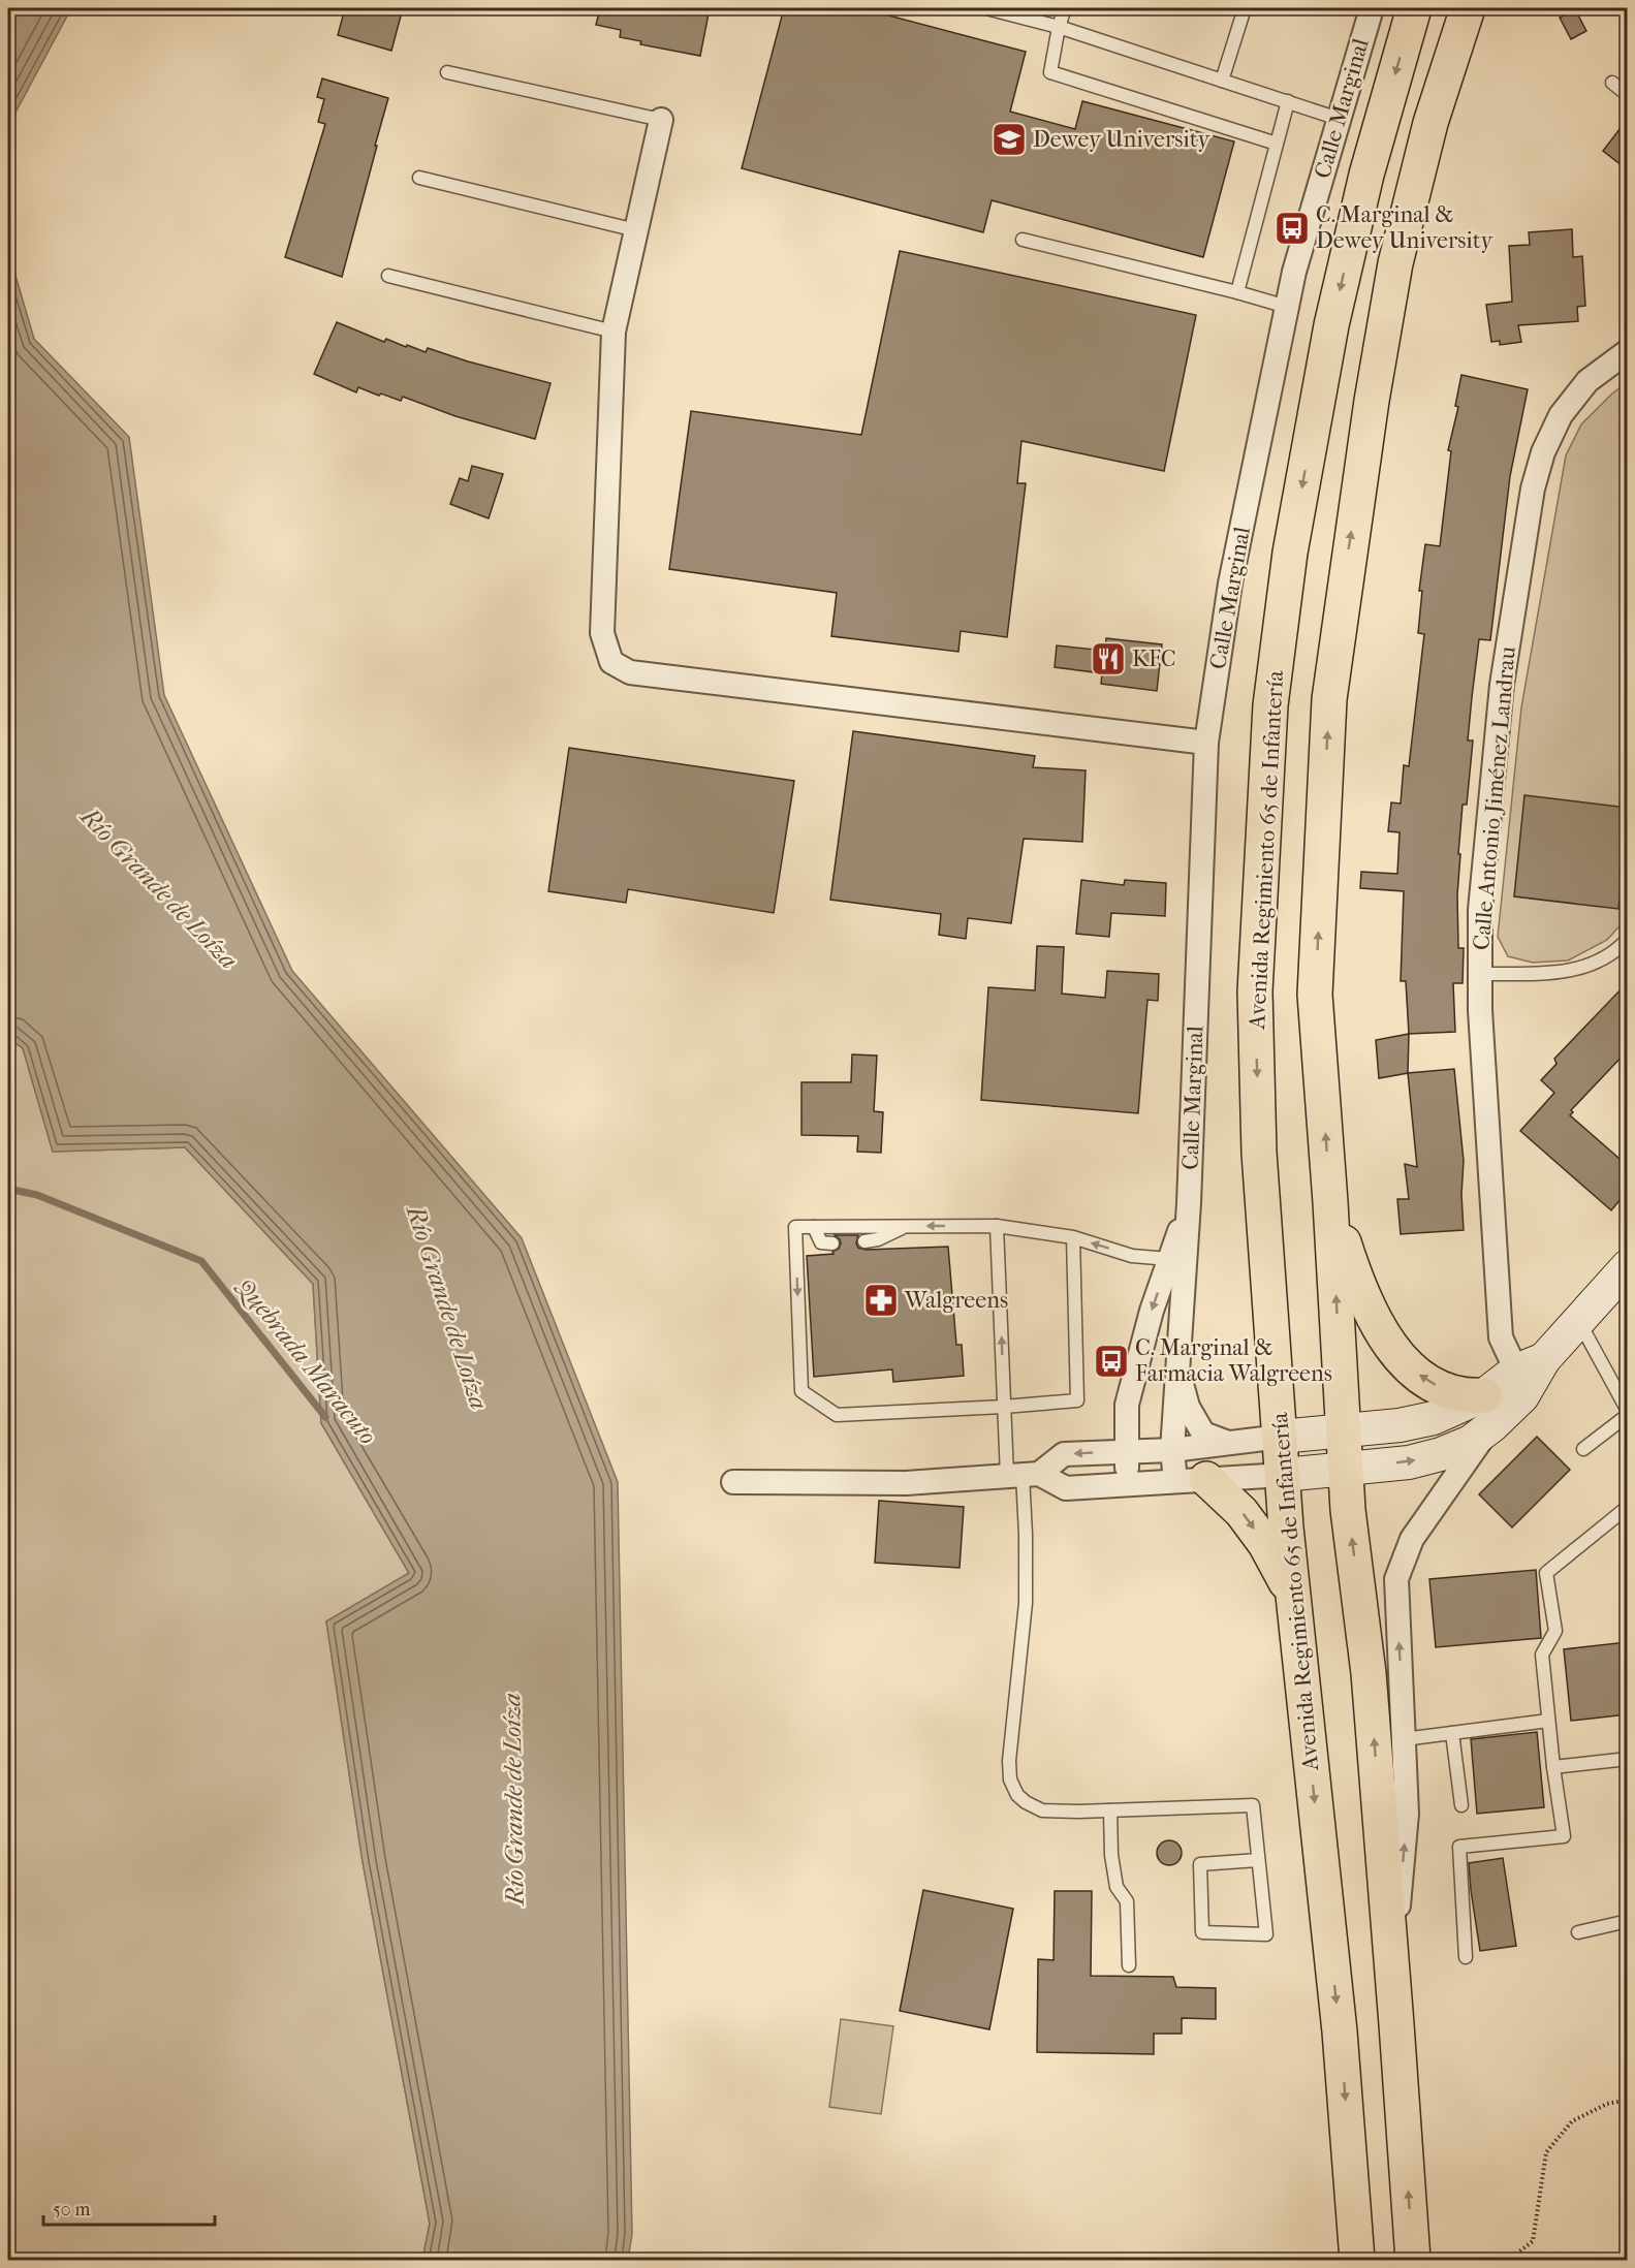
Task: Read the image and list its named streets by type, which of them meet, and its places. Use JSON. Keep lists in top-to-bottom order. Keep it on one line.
{"streets":{"main road":["Avenida Regimiento 65 de Infantería"],"street":["Calle Marginal","Calle Antonio Jiménez Landrau"]},"water":["Río Grande de Loíza","Quebrada Maracuto"],"places":{"school or university":["Dewey University"],"bus stop":["C. Marginal & Dewey University","C. Marginal & Farmacia Walgreens"],"restaurant":["KFC"],"pharmacy":["Walgreens"]},"scale_bar":"50 m"}
